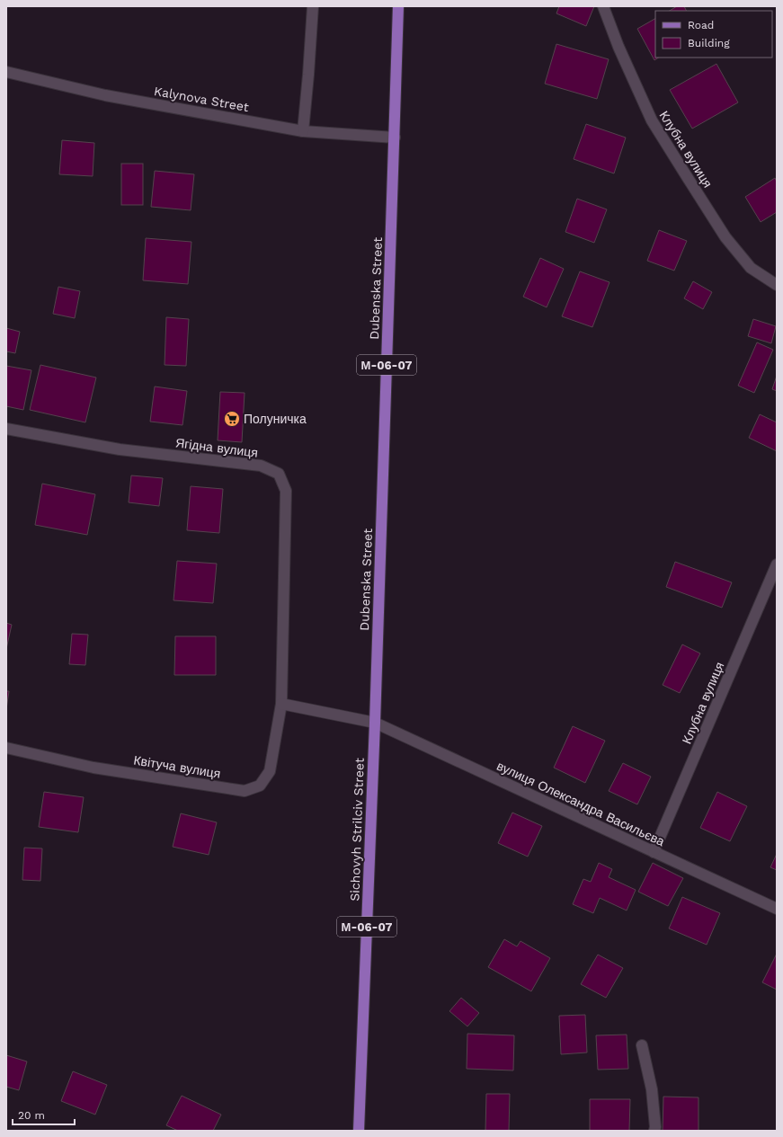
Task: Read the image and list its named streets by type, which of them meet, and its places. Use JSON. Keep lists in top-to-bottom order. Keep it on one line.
{"streets":{"main road":["Dubenska Street","М-06-07","Sichovyh Strilciv Street"],"street":["Kalynova Street","Клубна вулиця","Ягідна вулиця","Квітуча вулиця","вулиця Олександра Васильєва"]},"crossings":[["Kalynova Street","Dubenska Street"],["Клубна вулиця","вулиця Олександра Васильєва"],["Dubenska Street","вулиця Олександра Васильєва"],["Dubenska Street","Sichovyh Strilciv Street"],["Ягідна вулиця","Квітуча вулиця"],["Ягідна вулиця","вулиця Олександра Васильєва"],["Квітуча вулиця","вулиця Олександра Васильєва"],["вулиця Олександра Васильєва","Sichovyh Strilciv Street"]],"places":{"supermarket":["Полуничка"]},"legend":["Road","Building"],"scale_bar":"20 m"}
